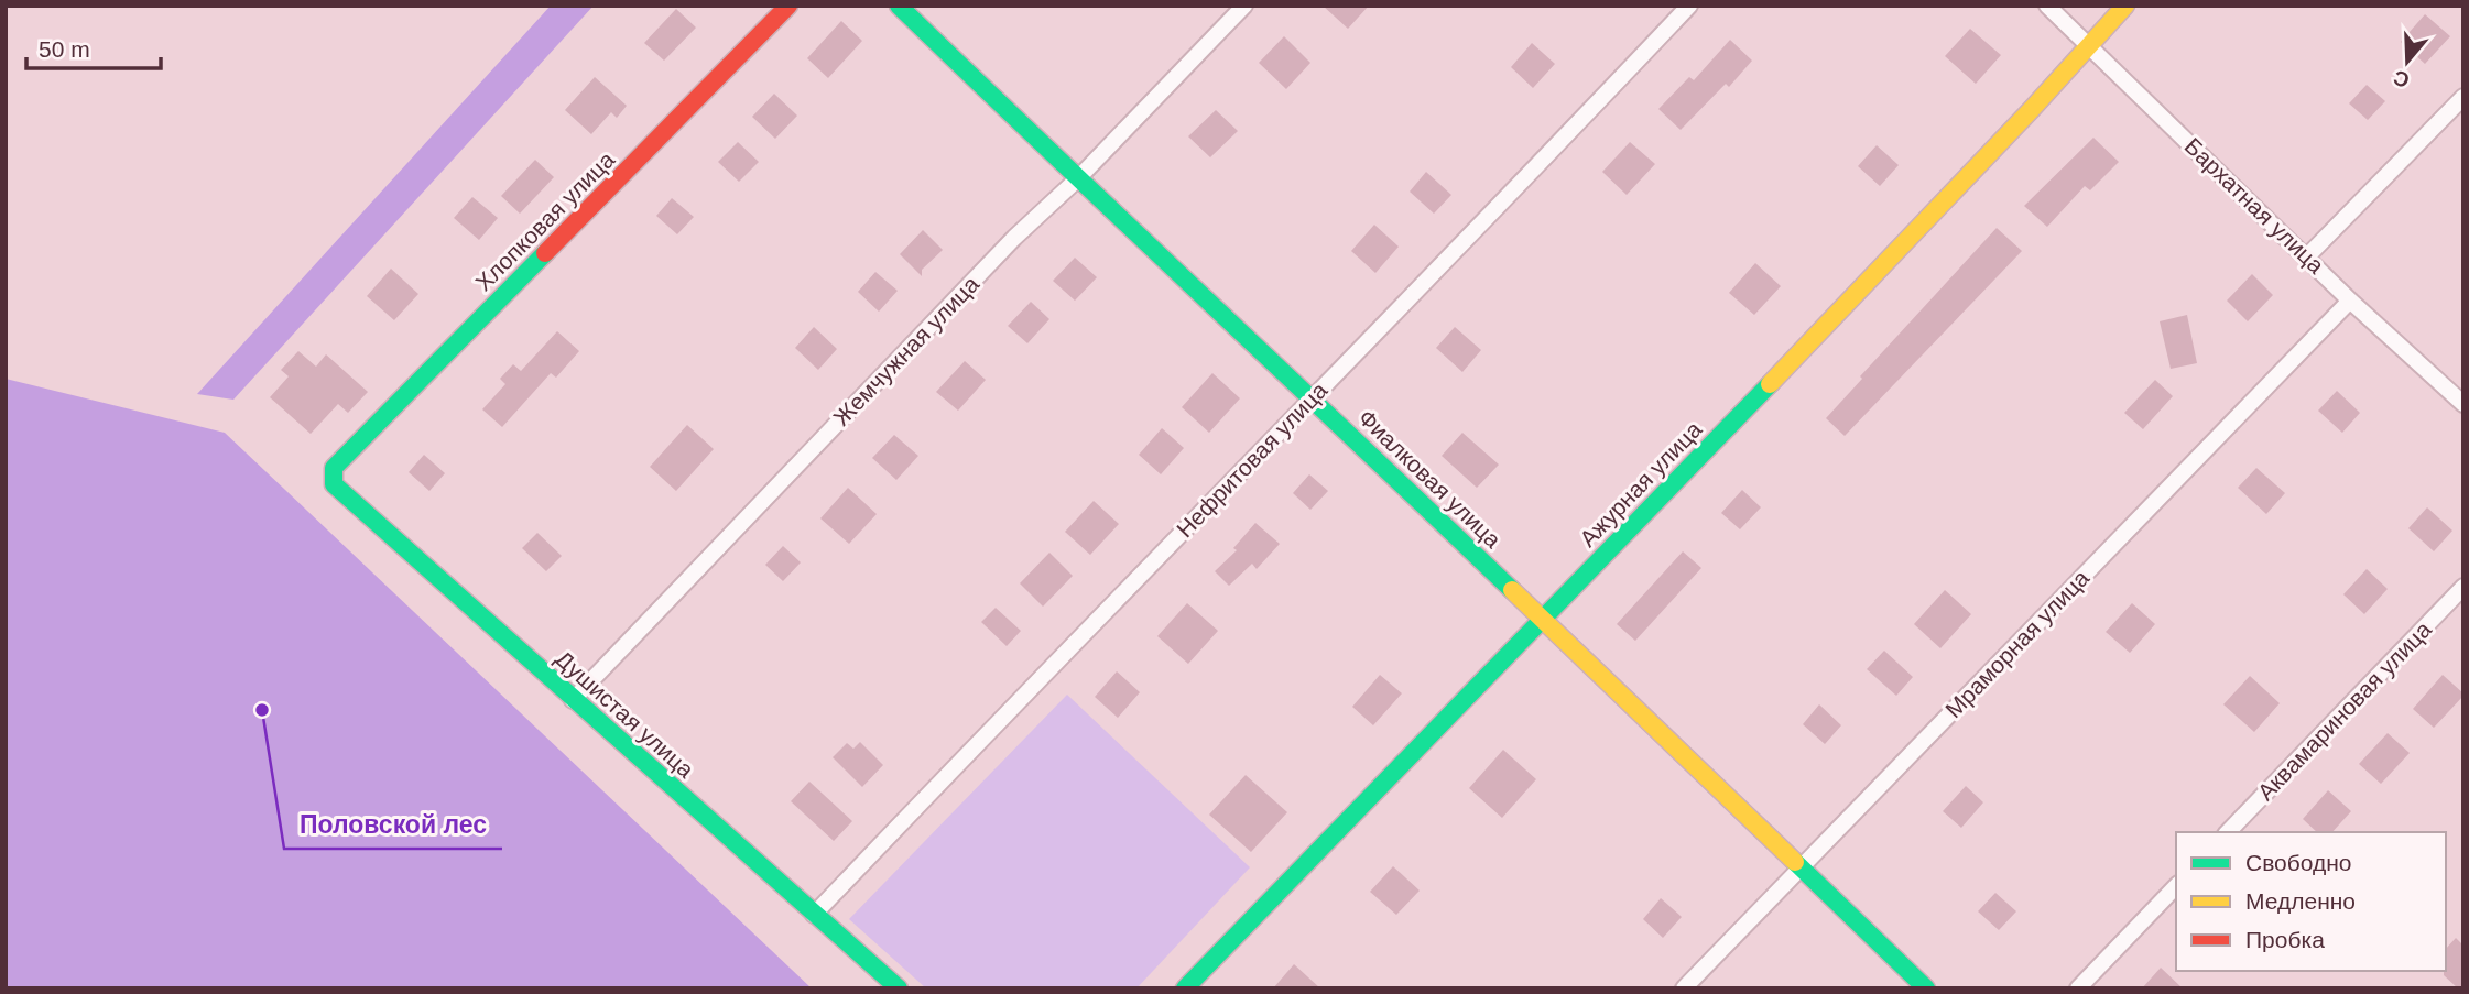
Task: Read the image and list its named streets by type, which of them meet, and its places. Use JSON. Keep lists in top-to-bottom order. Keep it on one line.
{"streets":{"street":["Бархатная улица","Хлопковая улица","Жемчужная улица","Нефритовая улица","Фиалковая улица","Ажурная улица","Мраморная улица","Аквамариновая улица","Душистая улица"]},"crossings":[["Бархатная улица","Ажурная улица"],["Бархатная улица","Мраморная улица"],["Хлопковая улица","Душистая улица"],["Жемчужная улица","Фиалковая улица"],["Жемчужная улица","Душистая улица"],["Нефритовая улица","Фиалковая улица"],["Нефритовая улица","Душистая улица"],["Фиалковая улица","Ажурная улица"],["Фиалковая улица","Мраморная улица"]],"places":["Половской лес"],"legend":["Свободно","Медленно","Пробка"],"scale_bar":"50 m","north":"bottom"}
